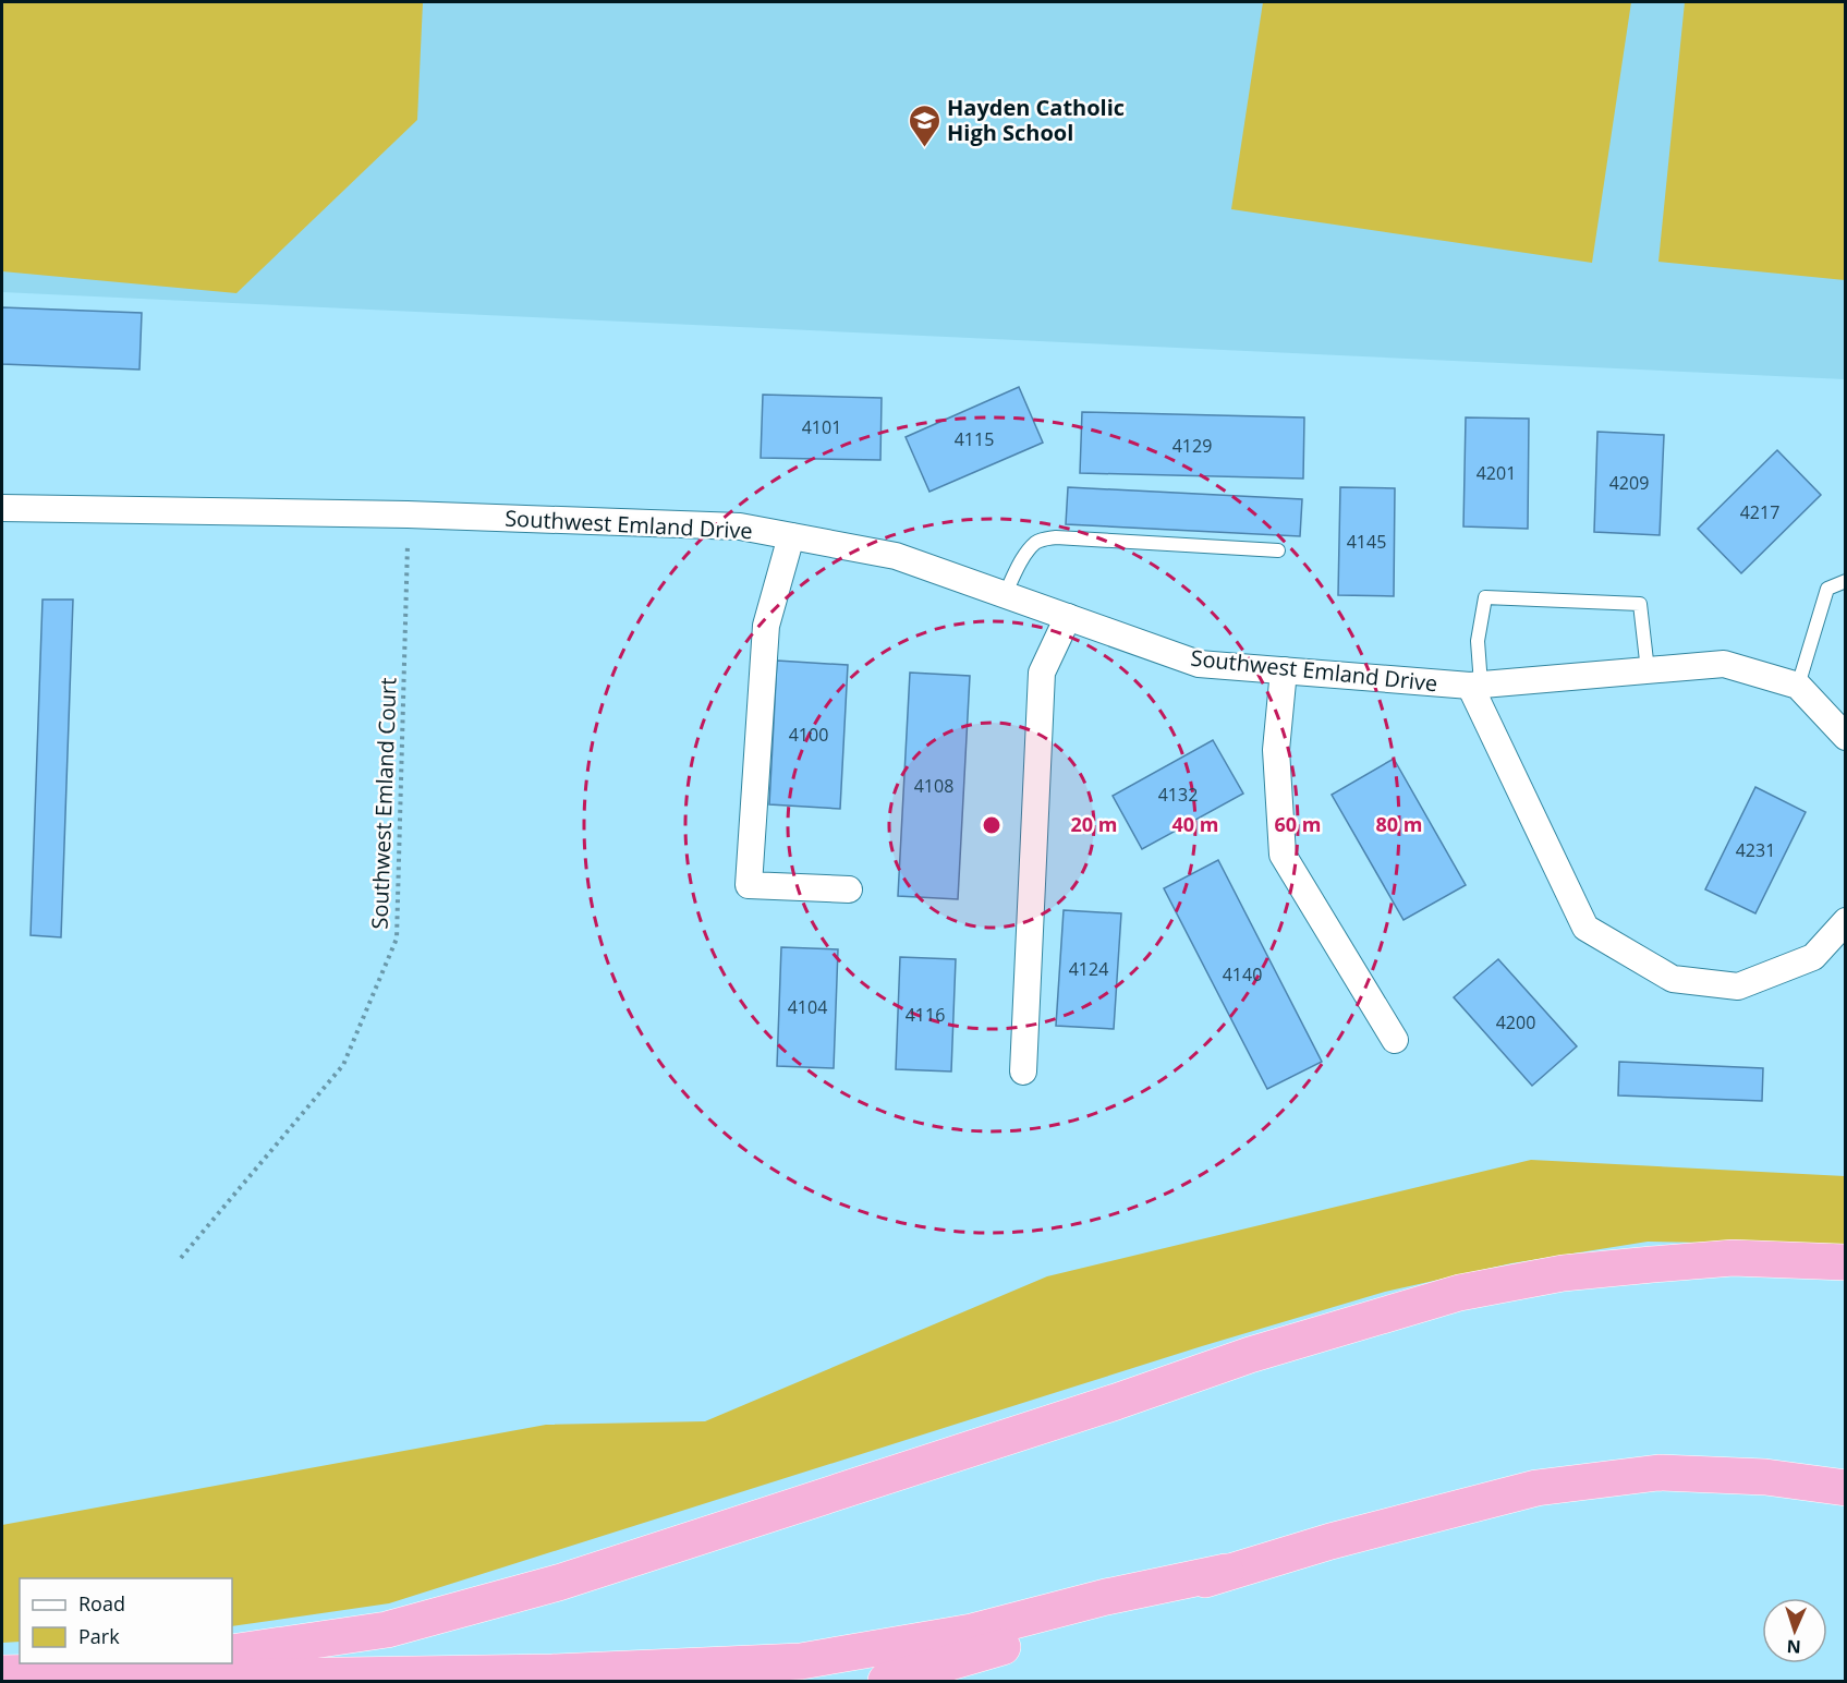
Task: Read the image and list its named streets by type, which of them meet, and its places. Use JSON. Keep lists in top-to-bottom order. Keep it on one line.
{"streets":{"street":["Southwest Emland Drive"],"path":["Southwest Emland Court"]},"crossings":[["Southwest Emland Drive","Southwest Emland Court"]],"places":{"school or university":["Hayden Catholic High School"]},"house_numbers":["4101","4115","4129","4201","4209","4217","4145","4100","4108","4132","4231","4124","4140","4104","4116","4200"],"legend":["Road","Park"],"north":"bottom","rings":["20 m","40 m","60 m","80 m"]}
